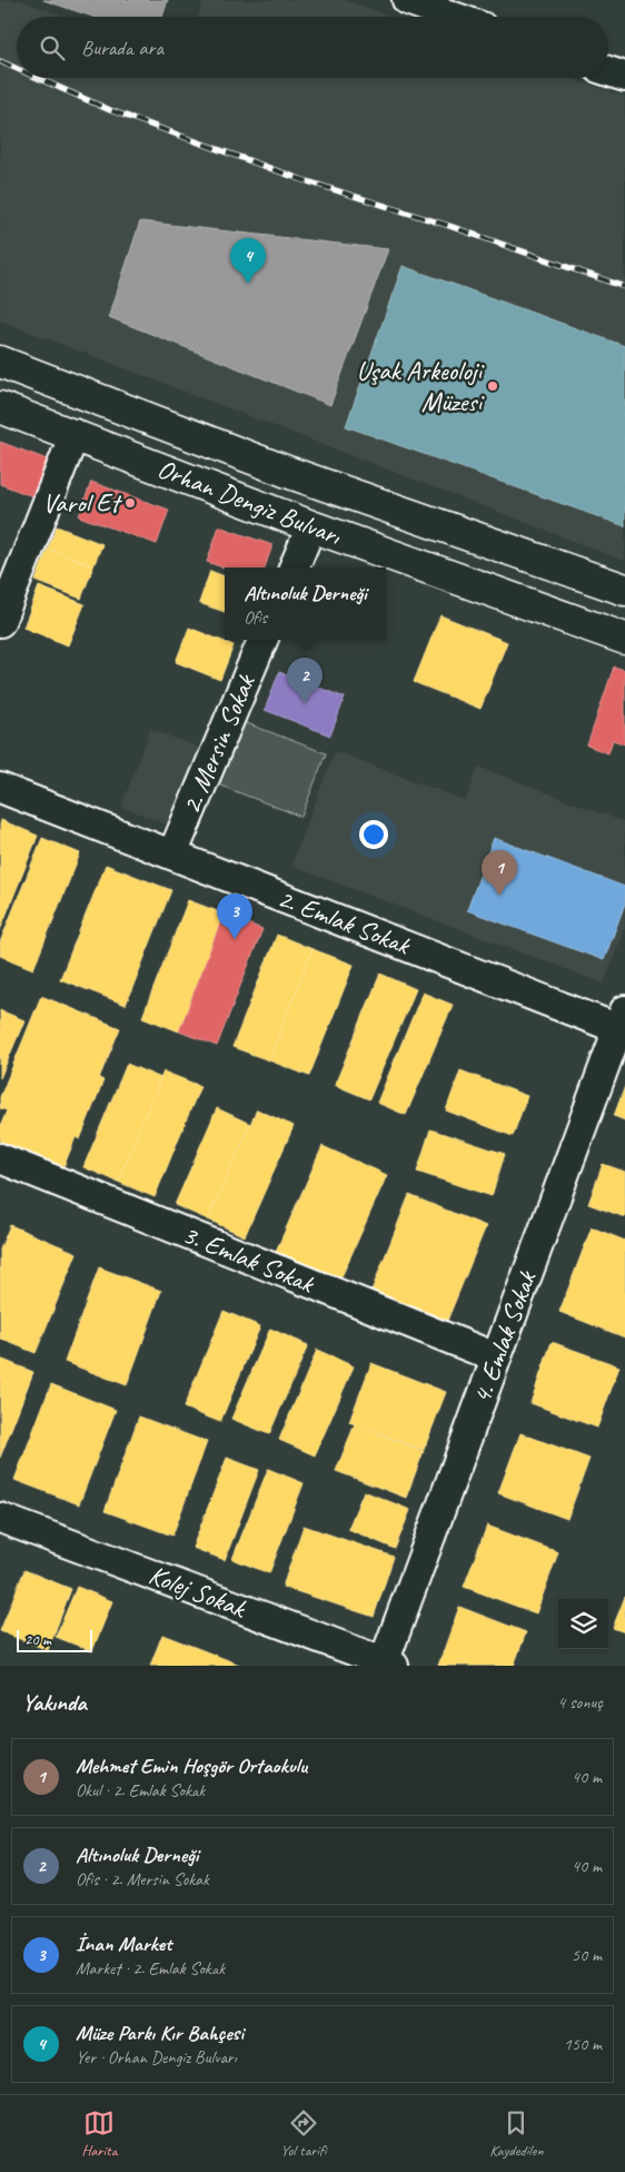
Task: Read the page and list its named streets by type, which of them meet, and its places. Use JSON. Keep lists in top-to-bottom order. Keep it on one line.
{"streets":{"main road":["Orhan Dengiz Bulvarı"],"street":["2. Mersin Sokak","2. Emlak Sokak","3. Emlak Sokak","4. Emlak Sokak","Kolej Sokak"]},"crossings":[["2. Mersin Sokak","2. Emlak Sokak"],["2. Emlak Sokak","4. Emlak Sokak"],["3. Emlak Sokak","4. Emlak Sokak"],["4. Emlak Sokak","Kolej Sokak"]],"places":["Uşak Arkeoloji Müzesi","Varol Et"],"scale_bar":"20 m","page":{"search":"Burada ara","pins":["4","2","1","3"],"popup":["Altınoluk Derneği","Ofis"],"scale":"20 m","heading":["Yakında","4 sonuç"],"list":[{"mark":"1","name":"Mehmet Emin Hoşgör Ortaokulu","note":"Okul · 2. Emlak Sokak","value":"40 m"},{"mark":"2","name":"Altınoluk Derneği","note":"Ofis · 2. Mersin Sokak","value":"40 m"},{"mark":"3","name":"İnan Market","note":"Market · 2. Emlak Sokak","value":"50 m"},{"mark":"4","name":"Müze Parkı Kır Bahçesi","note":"Yer · Orhan Dengiz Bulvarı","value":"150 m"}],"nav":["Harita","Yol tarifi","Kaydedilen"]}}
